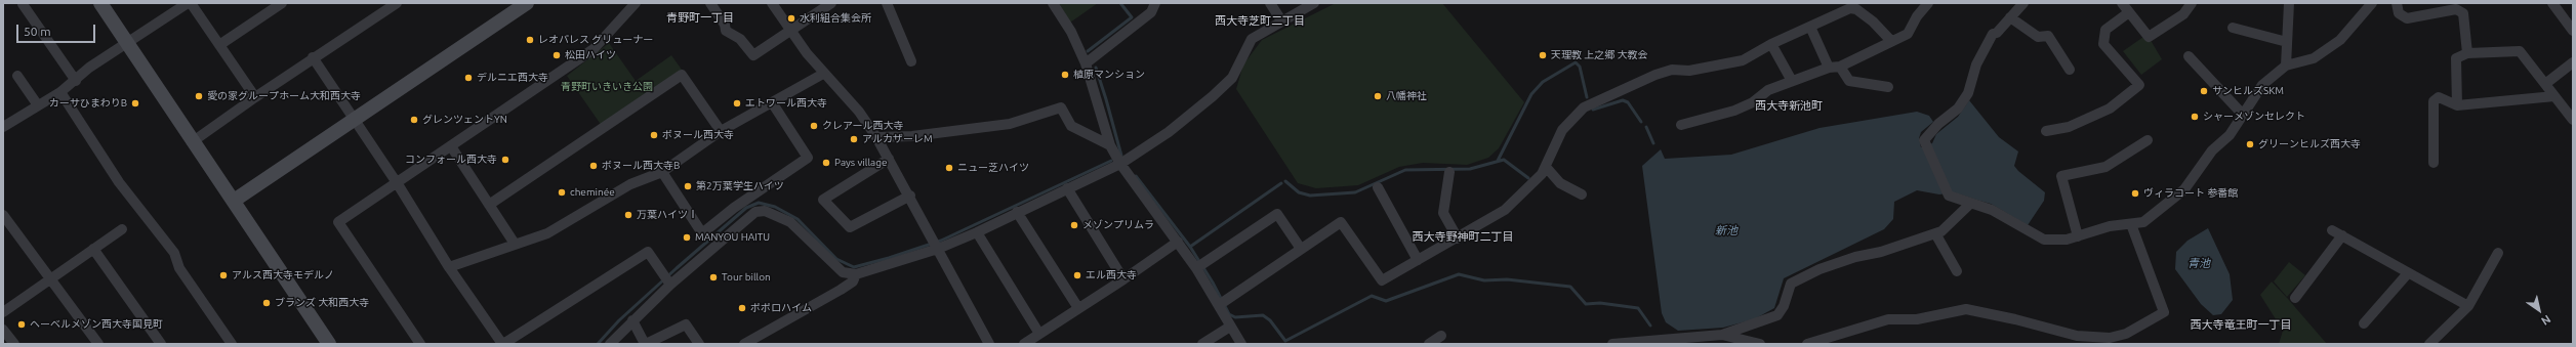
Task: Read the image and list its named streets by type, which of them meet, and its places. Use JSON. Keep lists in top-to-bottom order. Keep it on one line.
{"districts":["青野町一丁目","西大寺芝町二丁目","西大寺新池町","西大寺野神町二丁目","西大寺竜王町一丁目"],"water":["新池","青池"],"parks":["青野町いきいき公園"],"places":["水利組合集会所","レオパレス グリューナー","松田ハイツ","天理教 上之郷 大教会","植原マンション","デルニエ西大寺","サンヒルズSKM","愛の家グループホーム大和西大寺","八幡神社","カーサひまわりB","エトワール西大寺","シャーメゾンセレクト","グレンツェントYN","クレアール西大寺","ボヌール西大寺","アルカザーレM","グリーンヒルズ西大寺","コンフォール西大寺","Pays village","ボヌール西大寺B","ニュー芝ハイツ","第2万葉学生ハイツ","cheminée","ヴィラコート 参番館","万葉ハイツⅠ","メゾンプリムラ","MANYOU HAITU","アルス西大寺モデルノ","エル西大寺","Tour billon","ブランズ 大和西大寺","ポポロハイム","ヘーベルメゾン西大寺国見町"],"scale_bar":"50 m","north":"bottom right"}
